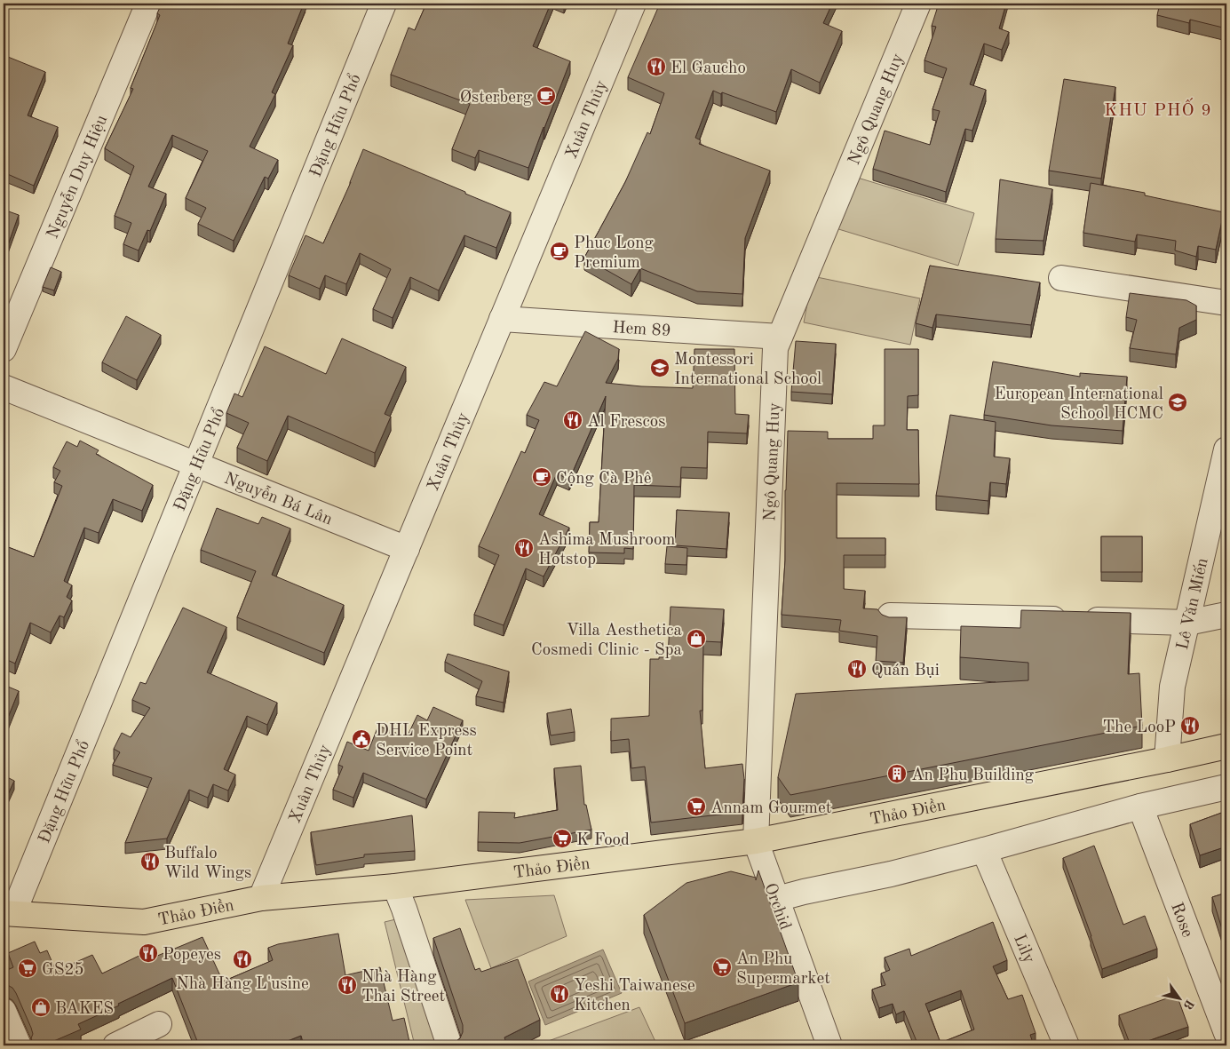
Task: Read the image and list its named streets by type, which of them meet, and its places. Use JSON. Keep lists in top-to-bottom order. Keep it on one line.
{"streets":{"main road":["Thảo Điền"],"street":["Ngô Quang Huy","Xuân Thủy","Đặng Hữu Phổ","Nguyễn Duy Hiệu","Hem 89","Nguyễn Bá Lân","Lê Văn Miến","Orchid","Rose","Lily"]},"crossings":[["Ngô Quang Huy","Hem 89"],["Ngô Quang Huy","Thảo Điền"],["Ngô Quang Huy","Orchid"],["Xuân Thủy","Hem 89"],["Xuân Thủy","Nguyễn Bá Lân"],["Xuân Thủy","Thảo Điền"],["Đặng Hữu Phổ","Nguyễn Bá Lân"],["Đặng Hữu Phổ","Thảo Điền"],["Lê Văn Miến","Thảo Điền"],["Thảo Điền","Orchid"]],"districts":["KHU PHỐ 9"],"places":{"restaurant":["El Gaucho","Al Frescos","Ashima Mushroom Hotstop","Quán Bụi","The LooP","Buffalo Wild Wings","Popeyes","Nhà Hàng L'usine","Nhà Hàng Thai Street","Yeshi Taiwanese Kitchen"],"cafe":["Østerberg","Phuc Long Premium","Cộng Cà Phê"],"school or university":["Montessori International School","European International School HCMC"],"shop":["Villa Aesthetica Cosmedi Clinic - Spa","BAKES"],"public building":["DHL Express Service Point"],"building":["An Phu Building"],"supermarket":["Annam Gourmet","K Food","An Phu Supermarket","GS25"]},"north":"bottom right"}
